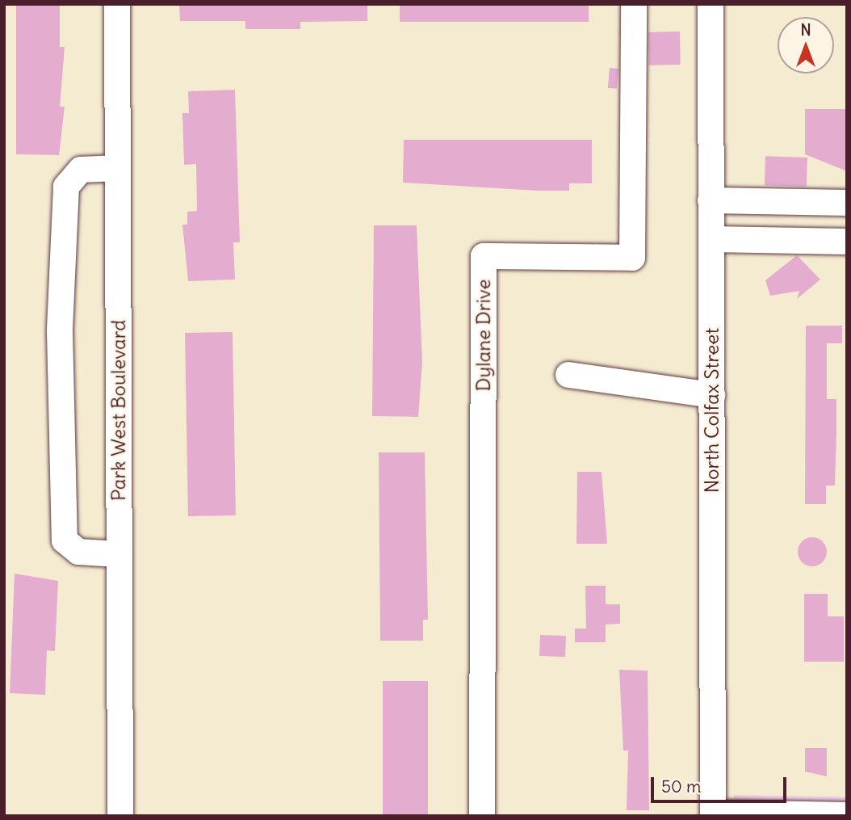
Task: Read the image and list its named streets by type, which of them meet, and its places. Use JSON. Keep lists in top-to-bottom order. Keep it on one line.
{"streets":{"street":["Dylane Drive","Park West Boulevard","North Colfax Street"]},"scale_bar":"50 m","north":"top"}
